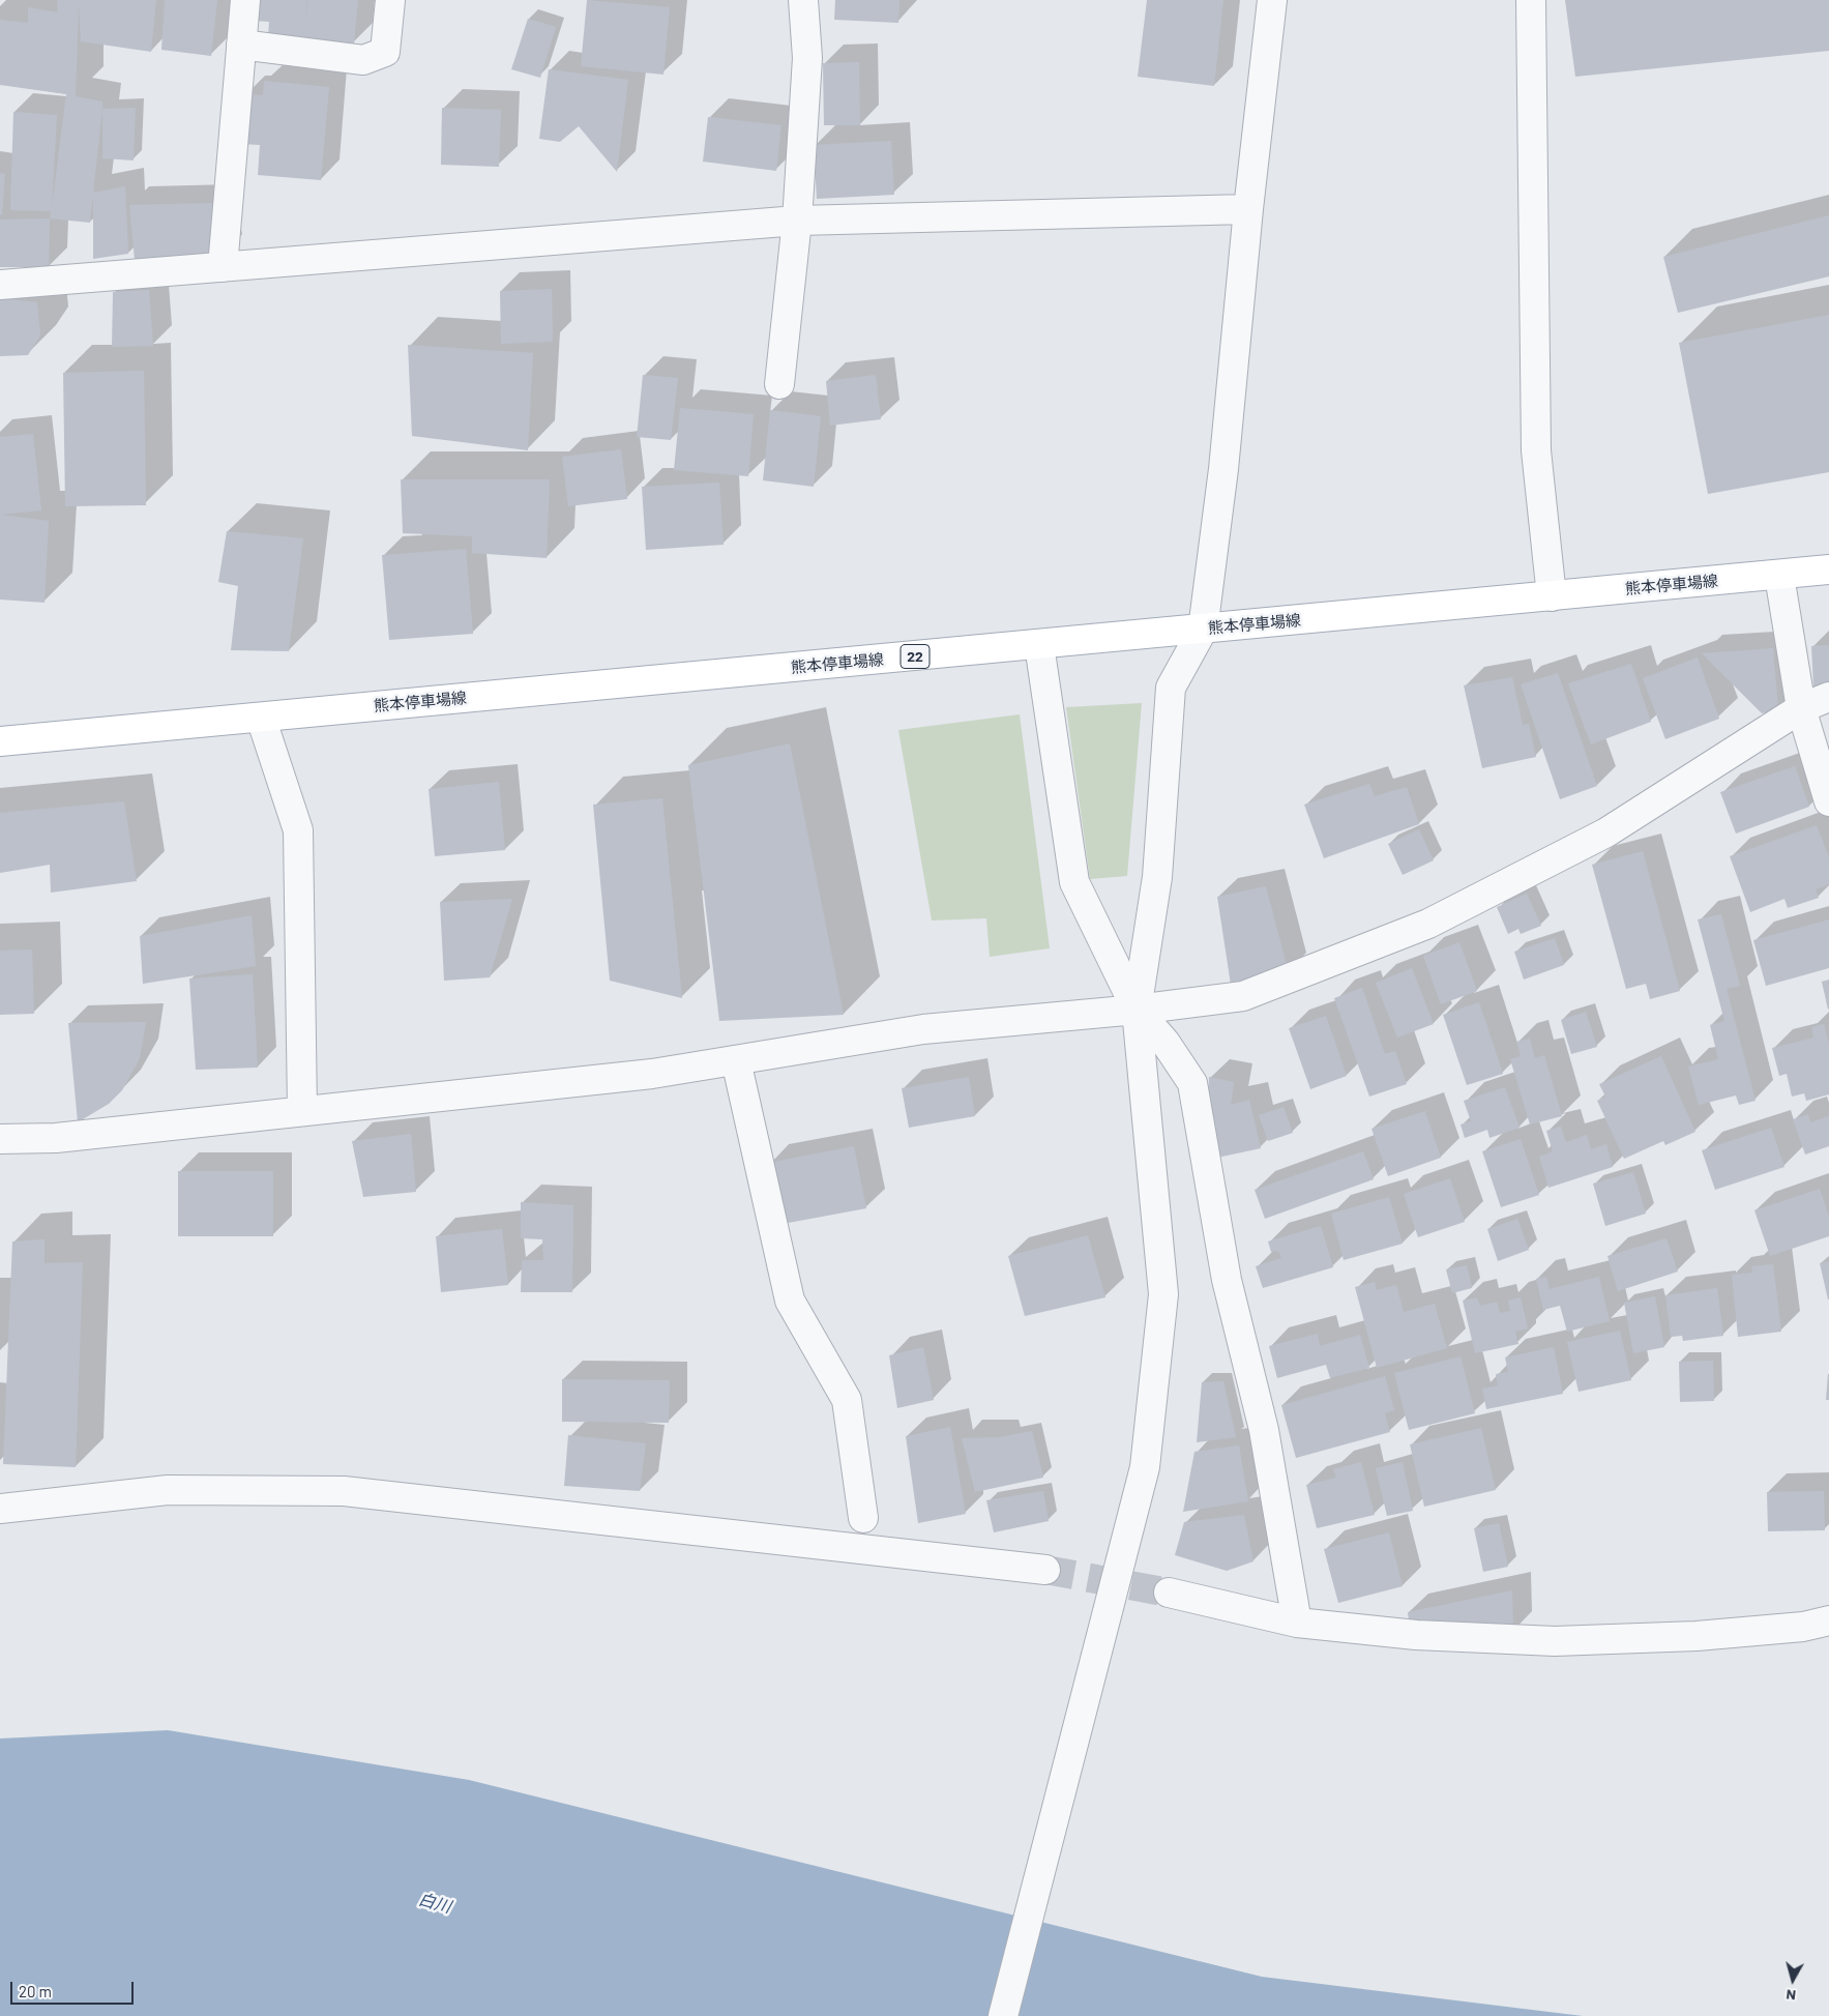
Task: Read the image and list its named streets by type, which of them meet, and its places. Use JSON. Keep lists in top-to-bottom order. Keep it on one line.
{"streets":{"main road":["熊本停車場線","22"]},"water":["白川"],"scale_bar":"20 m","north":"bottom"}
